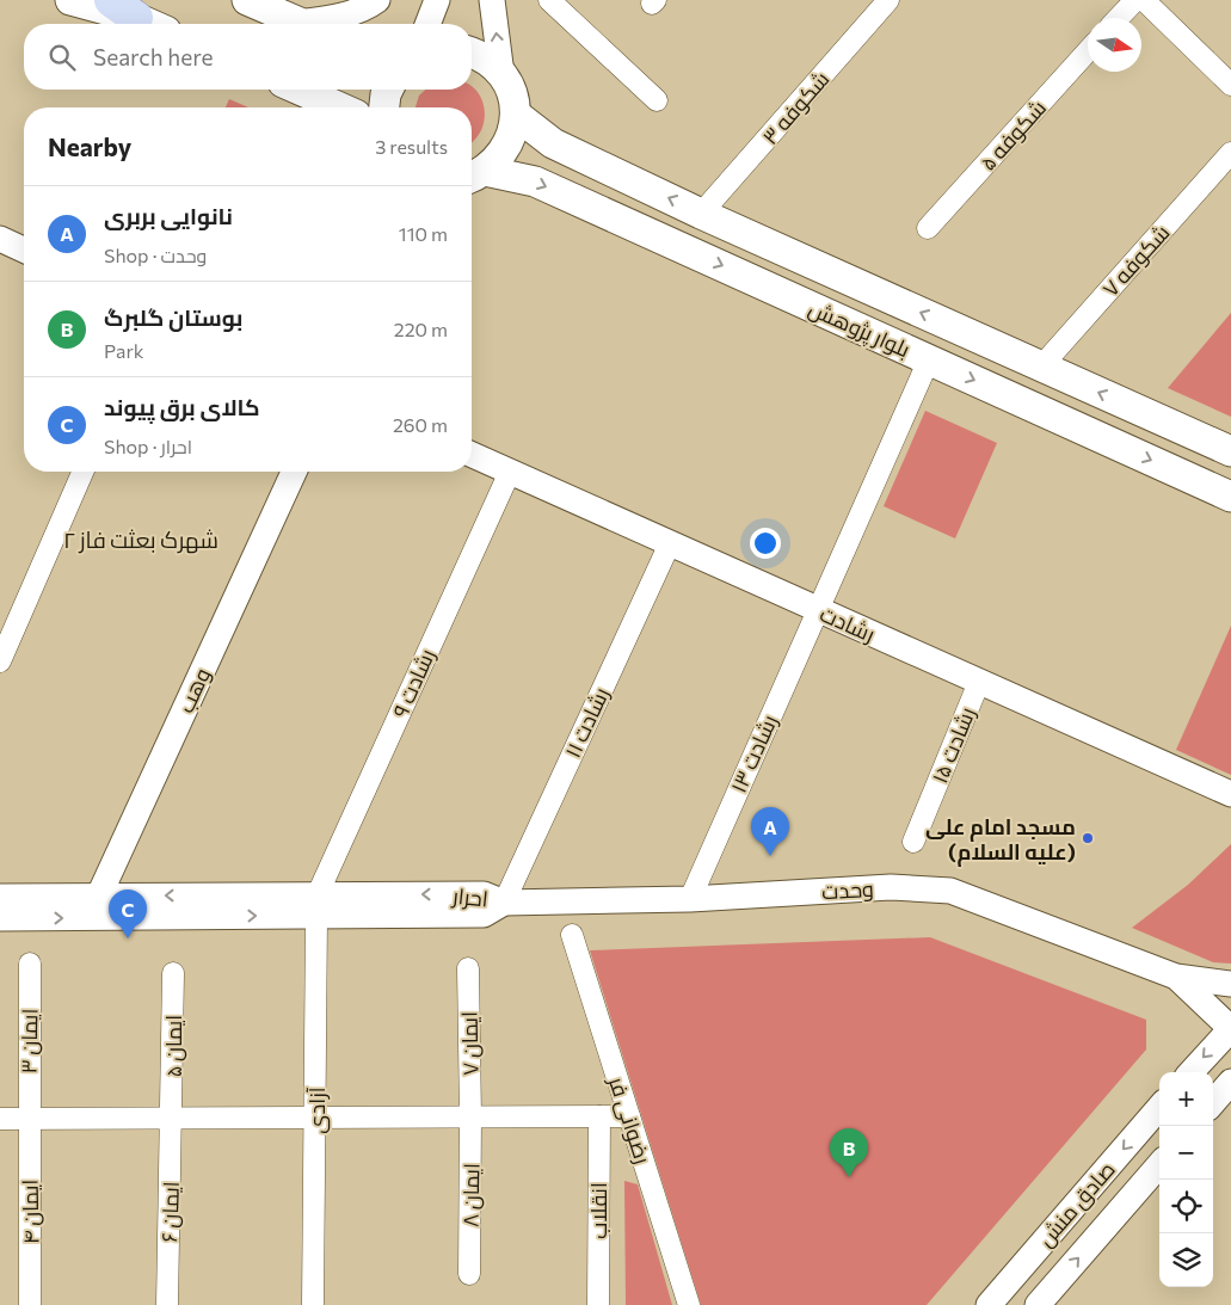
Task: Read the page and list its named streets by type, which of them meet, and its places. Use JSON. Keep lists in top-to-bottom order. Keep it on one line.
{"streets":{"main road":["بلوار پژوهش"],"street":["شکوفه ۳","شکوفه ۵","شکوفه ۷","رشادت","رشادت ۹","وهب","رشادت ۱۱","رشادت ۱۵","رشادت ۱۳","وحدت","احرار","ایمان ۳","ایمان ۷","ایمان ۵","آزادی","رضوانی فر","ایمان ۸","صادق منش","انقلاب","ایمان ۴","ایمان ۶"]},"crossings":[["شکوفه ۳","بلوار پژوهش"],["شکوفه ۷","بلوار پژوهش"],["بلوار پژوهش","رشادت ۱۳"],["رشادت","رشادت ۹"],["رشادت","رشادت ۱۱"],["رشادت","رشادت ۱۵"],["رشادت","رشادت ۱۳"],["رشادت ۹","احرار"],["رشادت ۹","آزادی"],["وهب","احرار"],["رشادت ۱۱","وحدت"],["رشادت ۱۱","احرار"],["رشادت ۱۳","وحدت"],["وحدت","احرار"],["احرار","آزادی"],["ایمان ۳","ایمان ۴"],["ایمان ۷","ایمان ۸"],["ایمان ۵","ایمان ۶"]],"districts":["شهرک بعثت فاز ۲"],"places":["مسجد امام علی (علیه السلام)"],"north":"right","page":{"search":"Search here","heading":["Nearby","3 results"],"list":[{"mark":"A","name":"نانوایی بربری","note":"Shop · وحدت","value":"110 m"},{"mark":"B","name":"بوستان گلبرگ","note":"Park","value":"220 m"},{"mark":"C","name":"کالای برق پیوند","note":"Shop · احرار","value":"260 m"}],"pins":["A","C","B"],"map_buttons":["+","−"]}}
